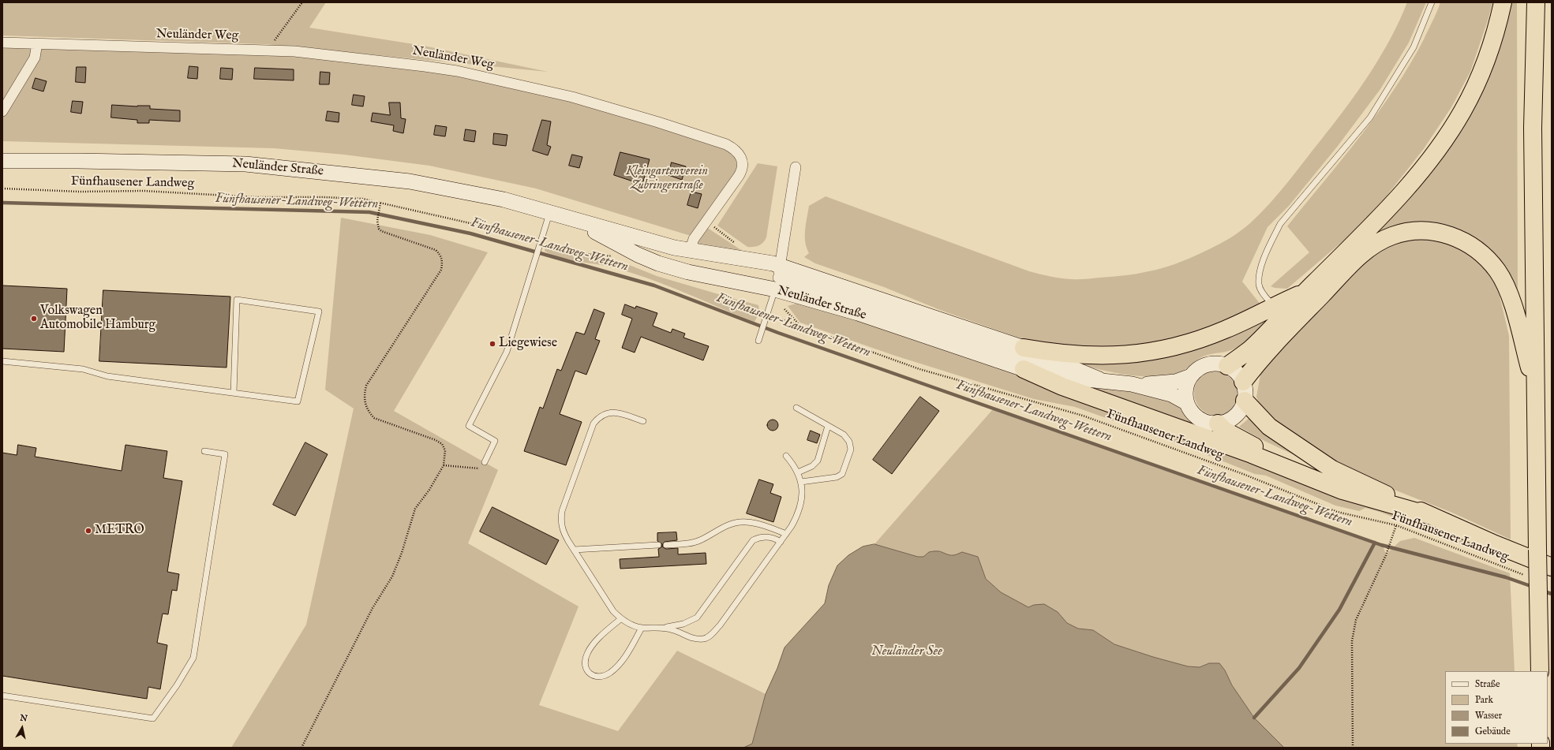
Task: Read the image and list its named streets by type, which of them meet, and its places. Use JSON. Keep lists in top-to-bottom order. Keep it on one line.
{"streets":{"main road":["Neuländer Straße"],"street":["Neuländer Weg"],"path":["Fünfhausener Landweg"]},"crossings":[["Neuländer Weg","Neuländer Straße"]],"water":["Fünfhausener-Landweg-Wettern","Neuländer See"],"parks":["Kleingartenverein Zubringerstraße"],"places":["Volkswagen Automobile Hamburg","Liegewiese","METRO"],"legend":["Straße","Park","Wasser","Gebäude"],"north":"top"}
